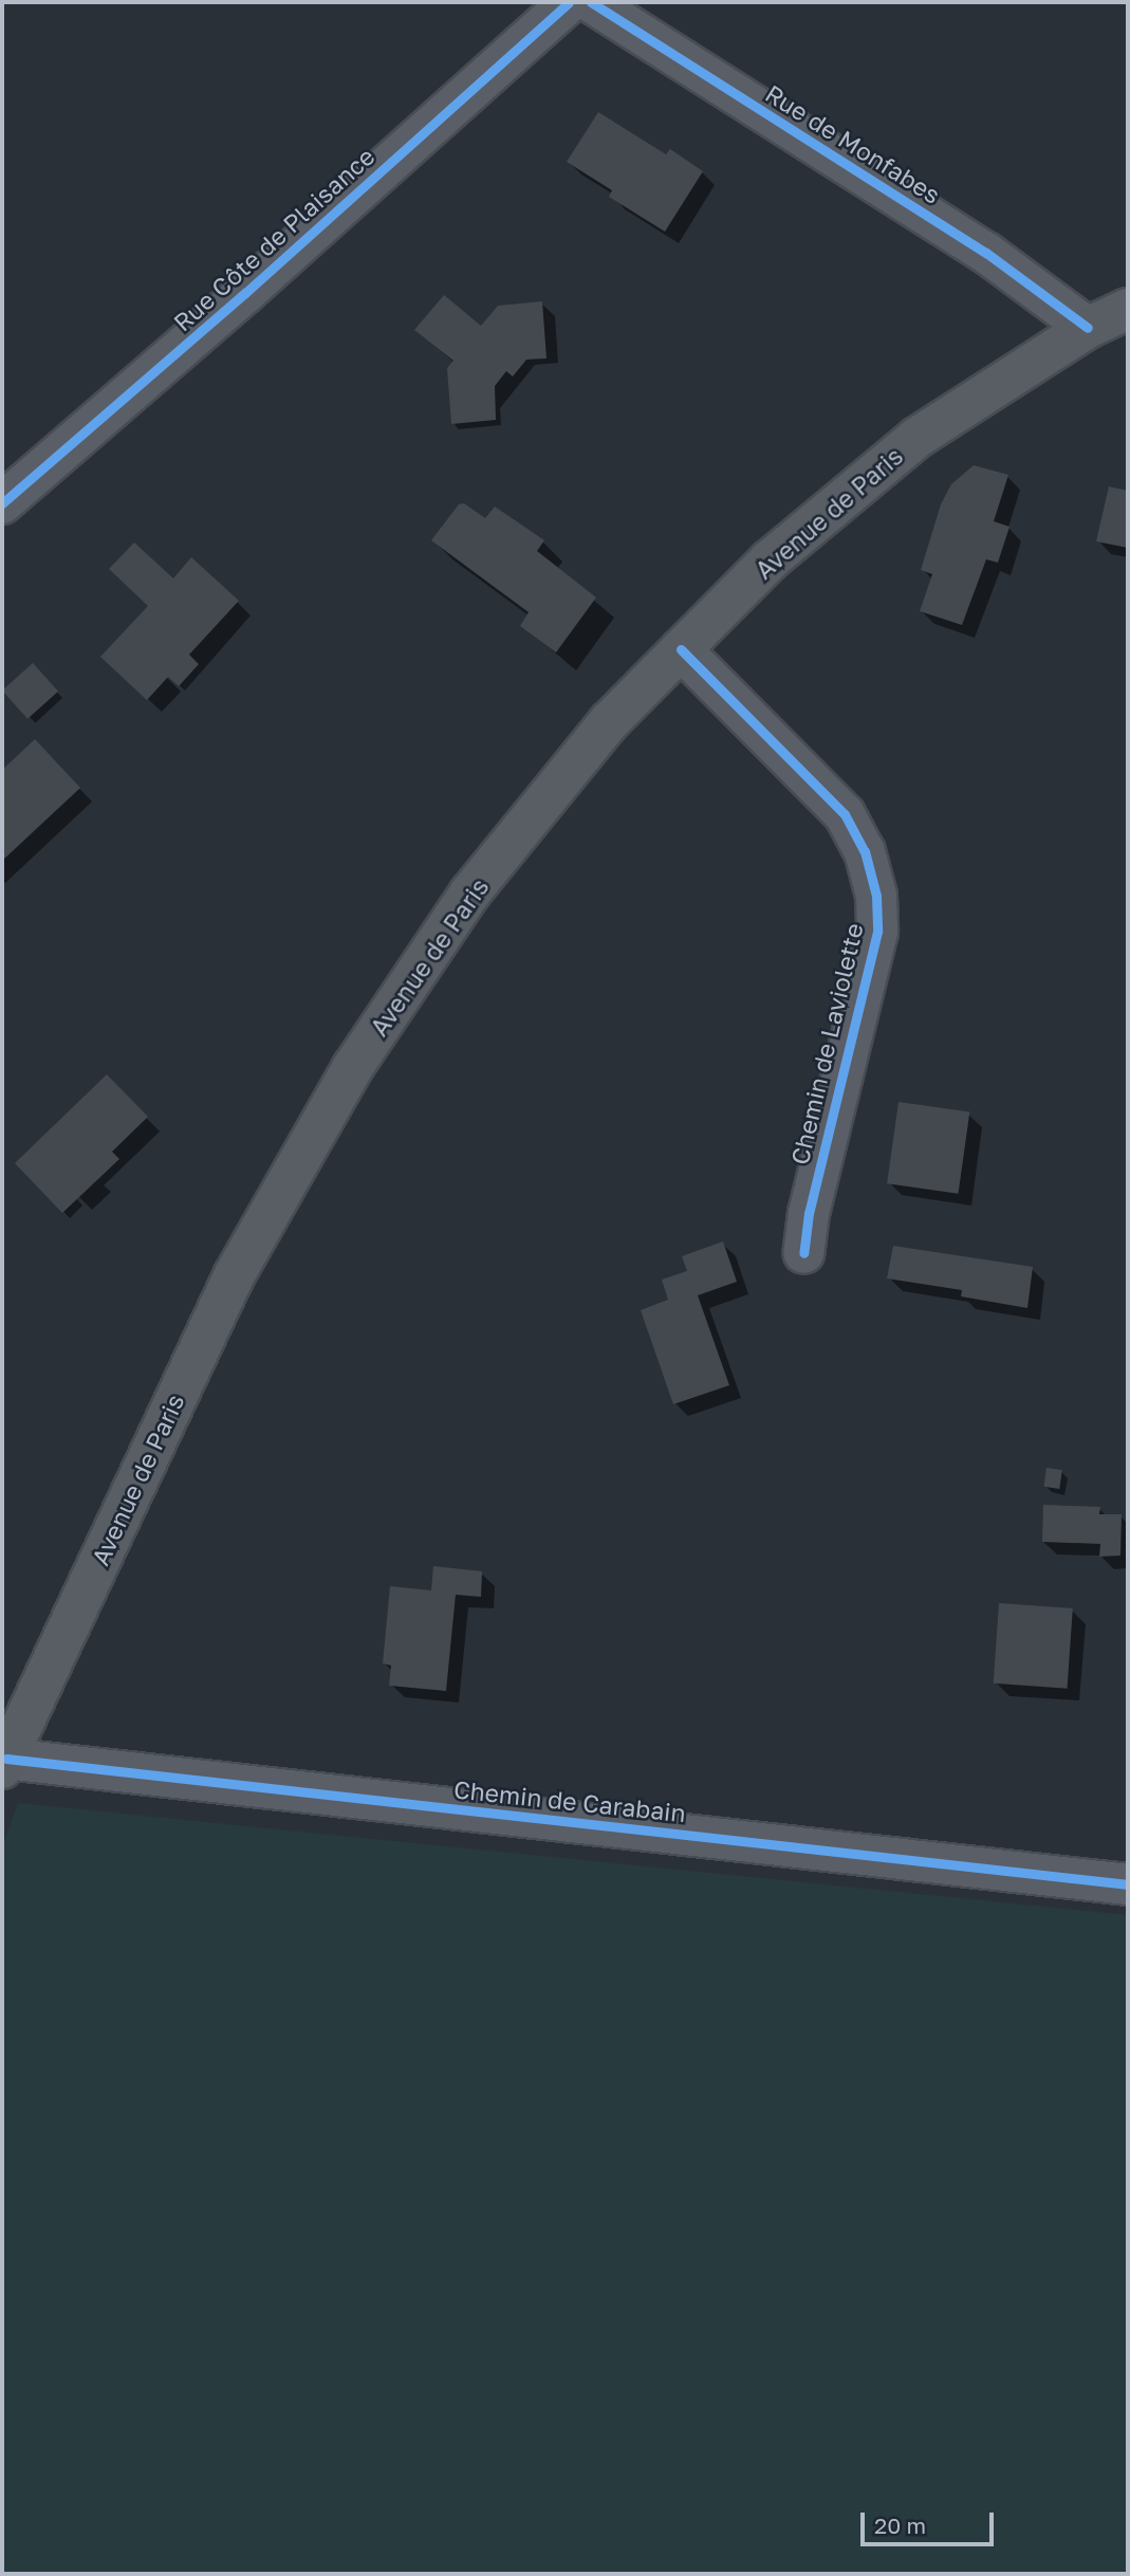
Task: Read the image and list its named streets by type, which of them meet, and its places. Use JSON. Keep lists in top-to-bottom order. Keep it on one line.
{"streets":{"main road":["Avenue de Paris"],"street":["Rue de Monfabes","Rue Côte de Plaisance","Chemin de Laviolette","Chemin de Carabain"]},"crossings":[["Rue de Monfabes","Avenue de Paris"],["Avenue de Paris","Chemin de Laviolette"],["Avenue de Paris","Chemin de Carabain"]],"scale_bar":"20 m"}
